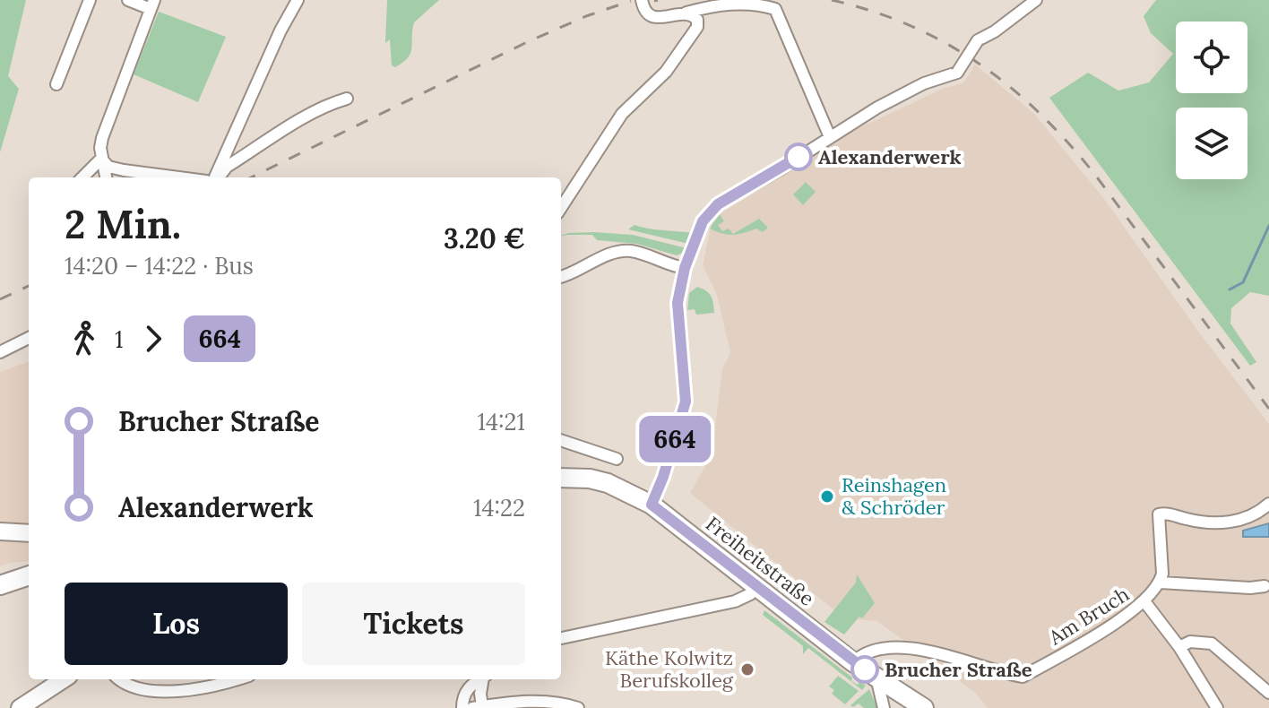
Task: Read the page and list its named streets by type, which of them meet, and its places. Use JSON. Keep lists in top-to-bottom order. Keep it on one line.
{"streets":{"main road":["Freiheitstraße"],"street":["Am Bruch"]},"crossings":[["Freiheitstraße","Am Bruch"]],"places":["Alexanderwerk","Reinshagen & Schröder","Käthe Kolwitz Berufskolleg","Brucher Straße"],"lines":["bus line 664"],"page":{"on_map":"664","heading":["2 Min.","14:20 – 14:22 · Bus","3.20 €"],"legs":["1","664"],"list":[{"name":"Brucher Straße","value":"14:21"},{"name":"Alexanderwerk","value":"14:22"}],"buttons":["Los","Tickets"]}}
